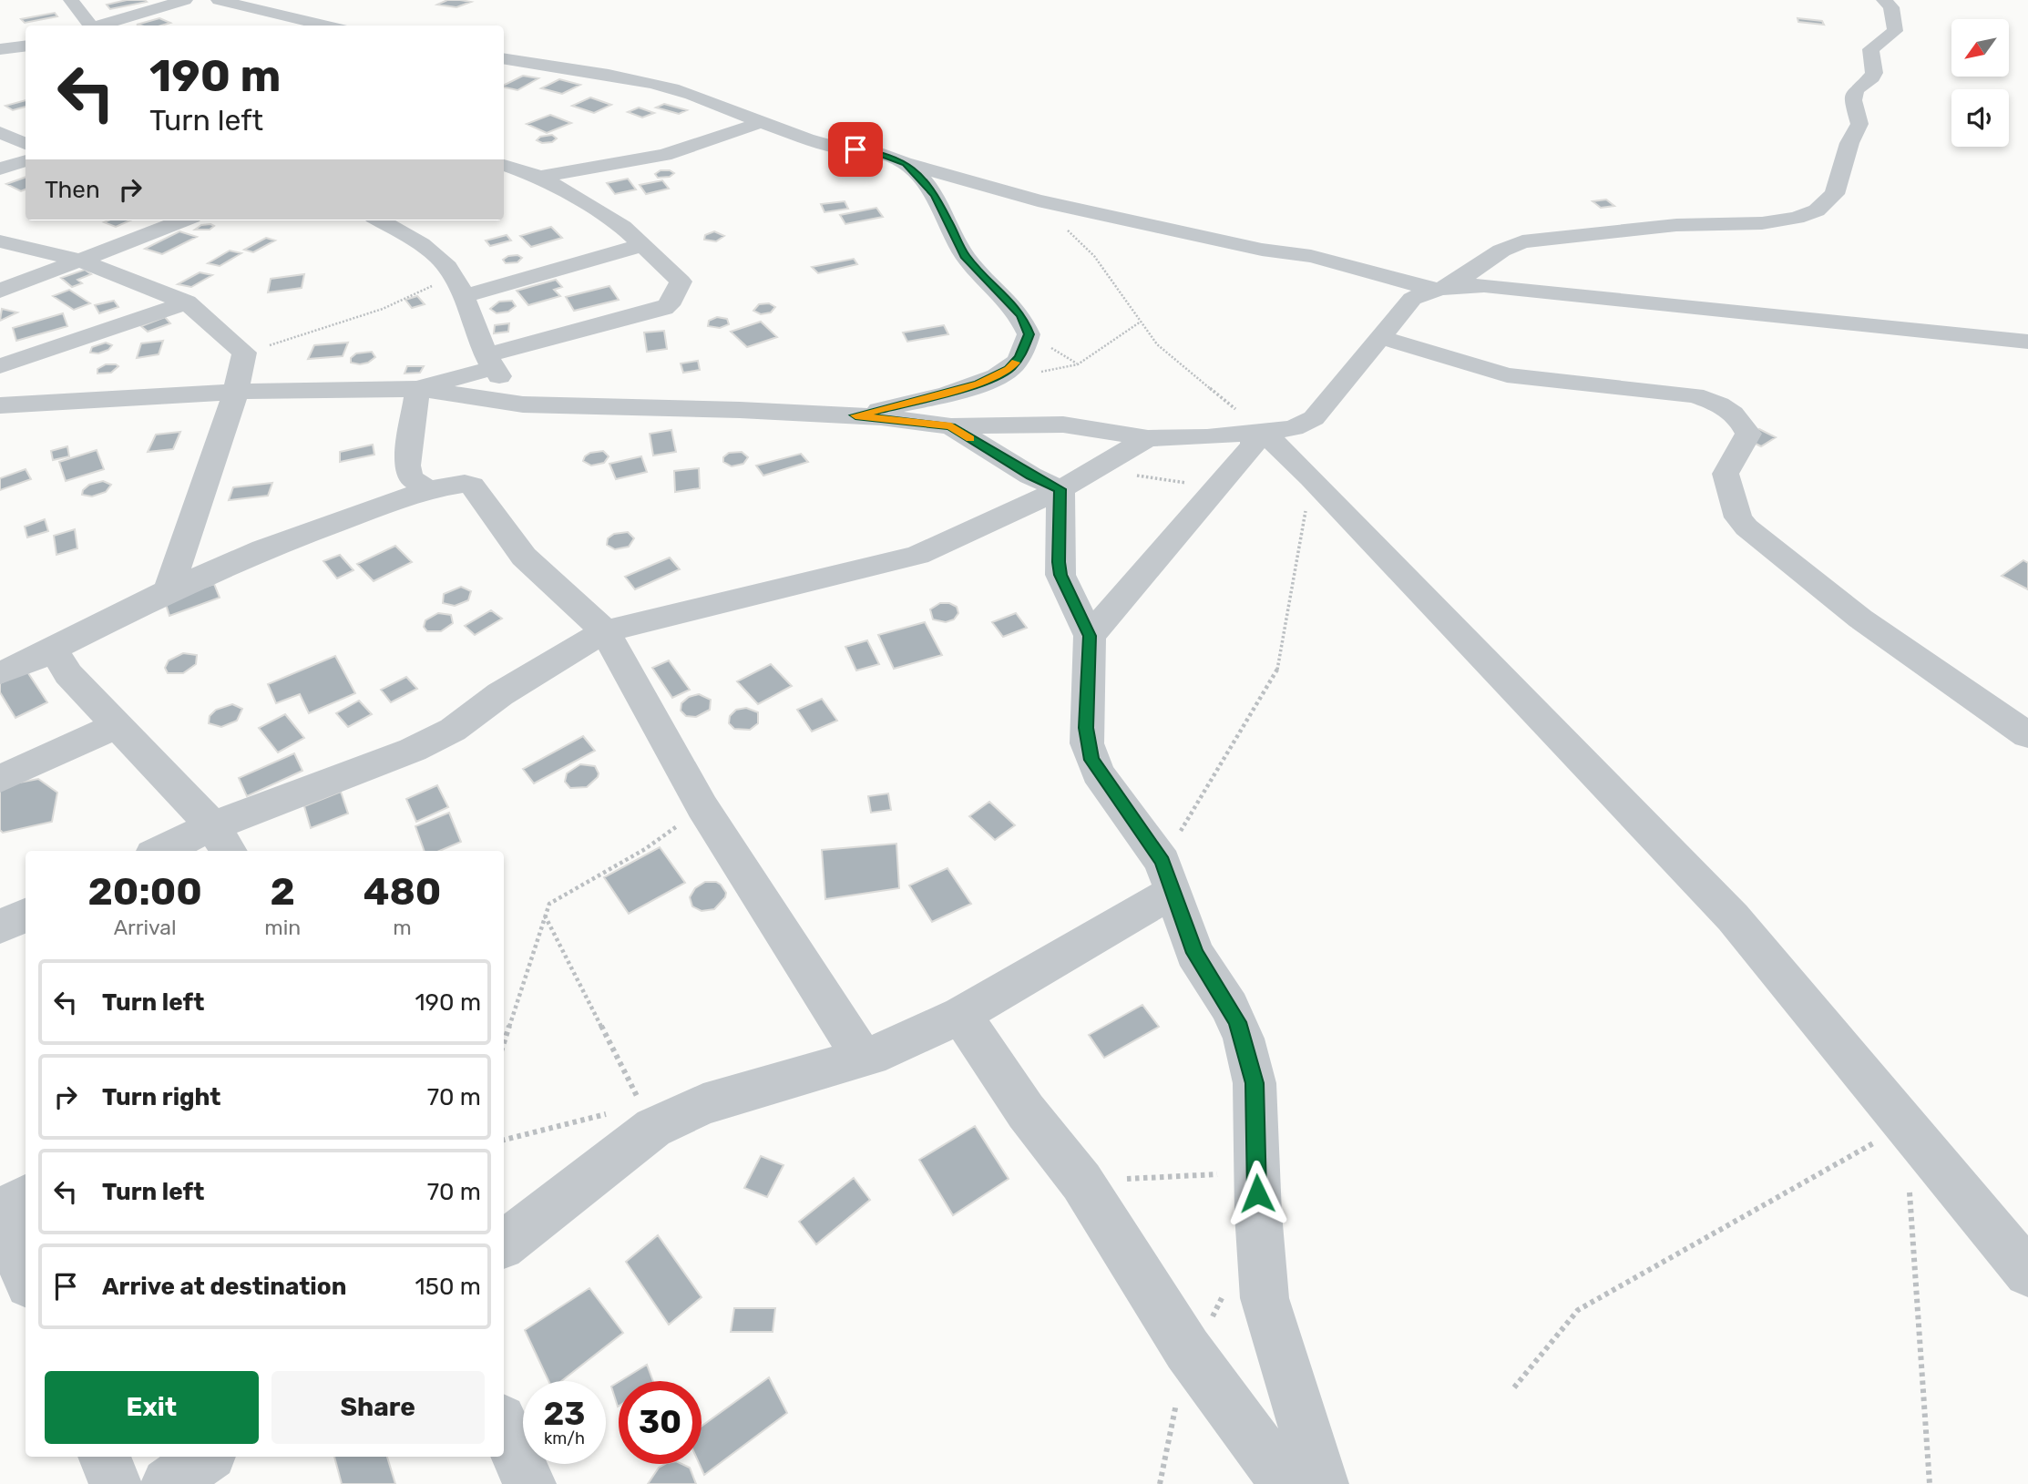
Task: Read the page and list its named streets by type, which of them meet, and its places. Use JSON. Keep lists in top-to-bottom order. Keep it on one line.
{"north":"bottom left","page":{"turn":["190 m","Turn left"],"then":"Then","eta":["20:00","Arrival","2","min","480","m"],"list":[{"name":"Turn left","value":"190 m"},{"name":"Turn right","value":"70 m"},{"name":"Turn left","value":"70 m"},{"name":"Arrive at destination","value":"150 m"}],"buttons":["Exit","Share"],"speed":"23 km/h","limit":"30"}}
